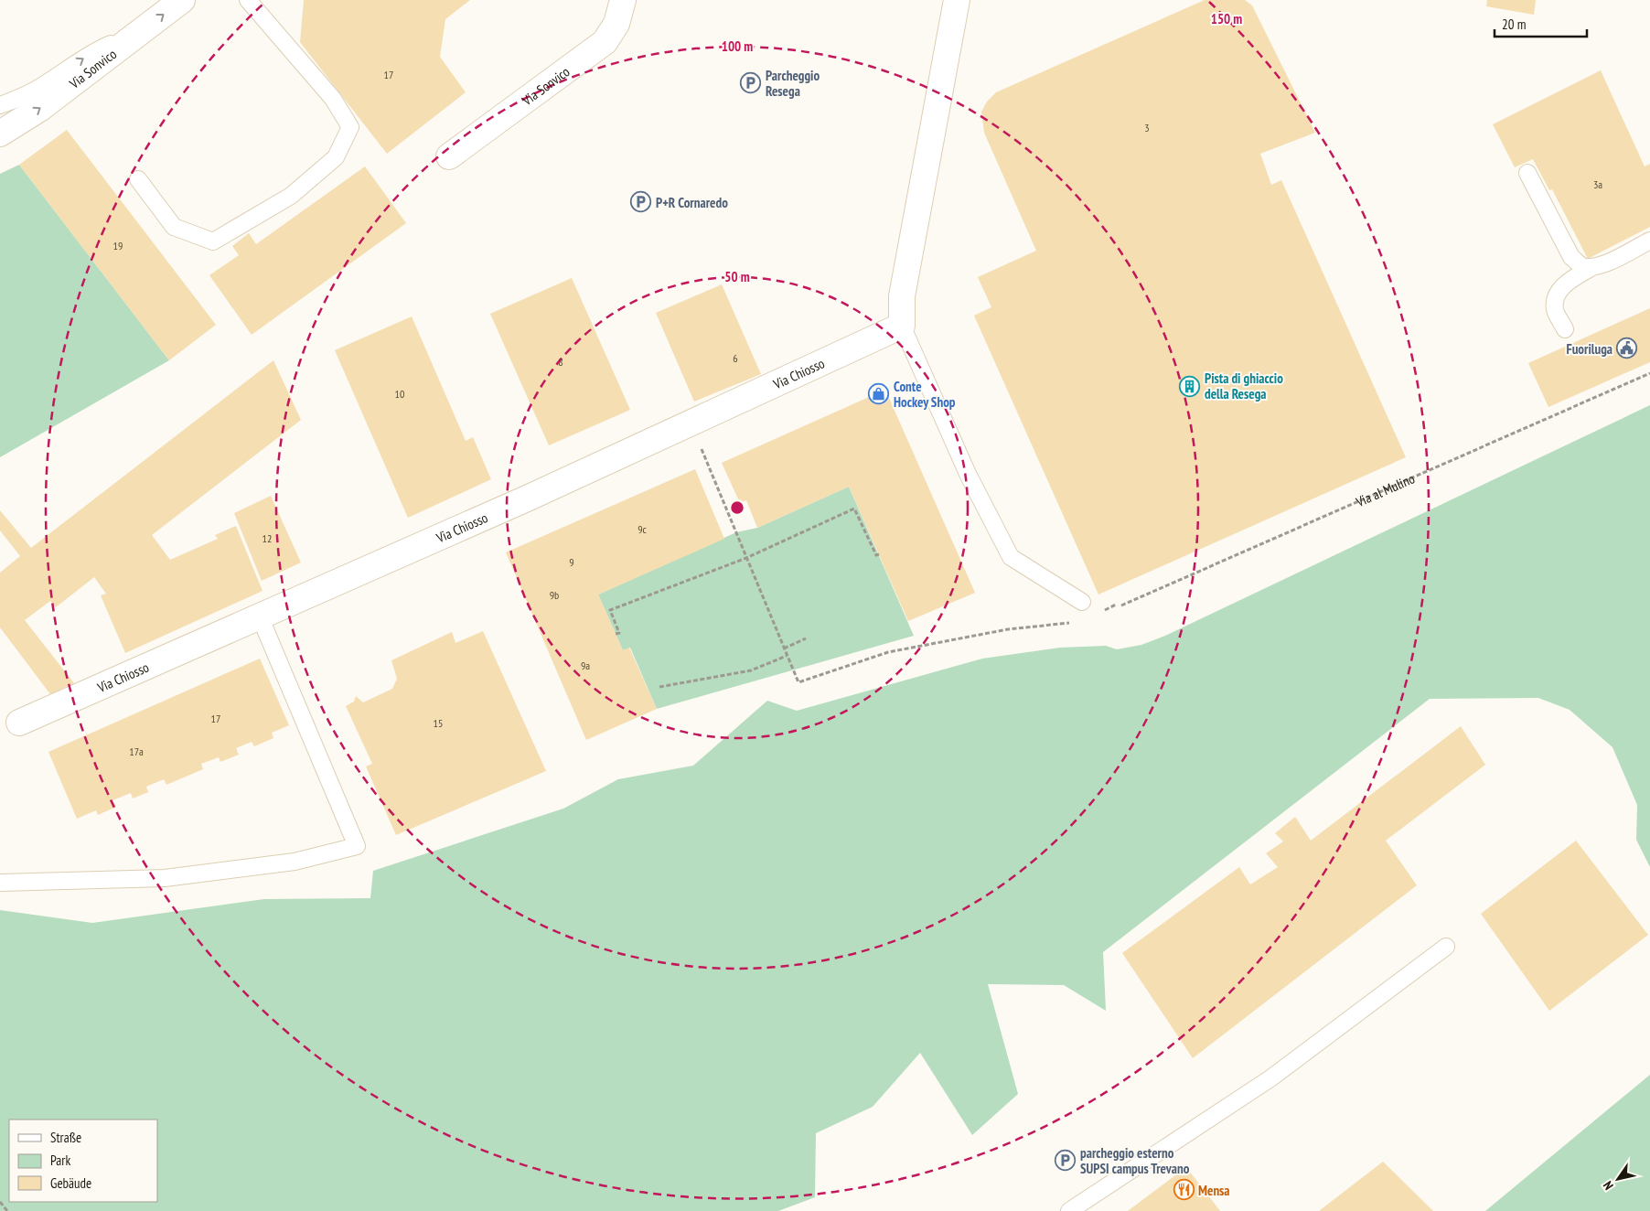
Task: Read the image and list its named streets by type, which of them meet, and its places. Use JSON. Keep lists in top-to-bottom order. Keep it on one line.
{"streets":{"street":["Via Sonvico","Via Chiosso"],"path":["Via al Mulino"]},"one_way":["Via Sonvico"],"places":{"parking":["Parcheggio Resega","P+R Cornaredo","parcheggio esterno SUPSI campus Trevano"],"public building":["Fuoriluga"],"building":["Pista di ghiaccio della Resega"],"shop":["Conte Hockey Shop"],"restaurant":["Mensa"]},"house_numbers":["17","3","3a","19","6","8","10","9c","12","9","9b","9a","17","15","17a"],"legend":["Straße","Park","Gebäude"],"scale_bar":"20 m","north":"bottom left","rings":["150 m","100 m","50 m"]}
